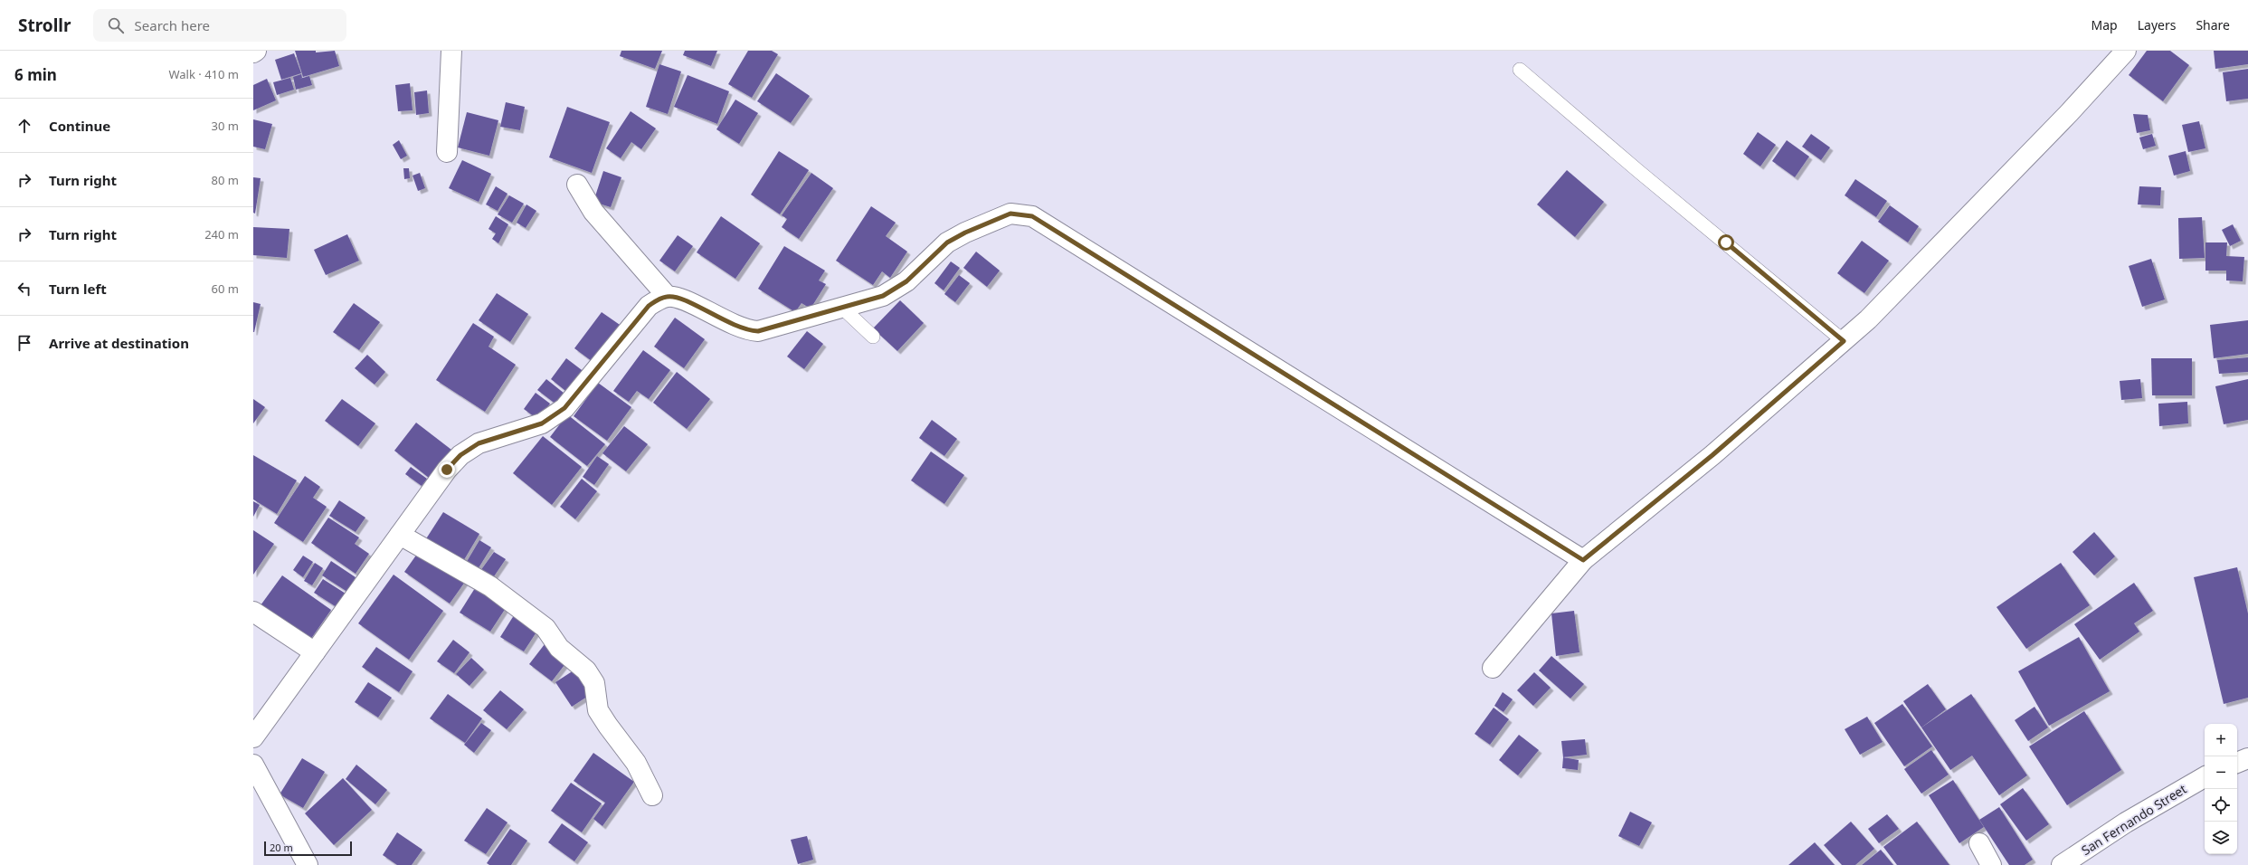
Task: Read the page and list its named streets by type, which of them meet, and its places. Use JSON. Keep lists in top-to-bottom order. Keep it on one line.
{"streets":{"street":["San Fernando Street"]},"scale_bar":"20 m","page":{"header":"Strollr","search":"Search here","nav":["Map","Layers","Share"],"heading":["6 min","Walk · 410 m"],"list":[["Continue","30 m"],["Turn right","80 m"],["Turn right","240 m"],["Turn left","60 m"],"Arrive at destination"],"map_buttons":["+","−"],"scale":"20 m"}}
